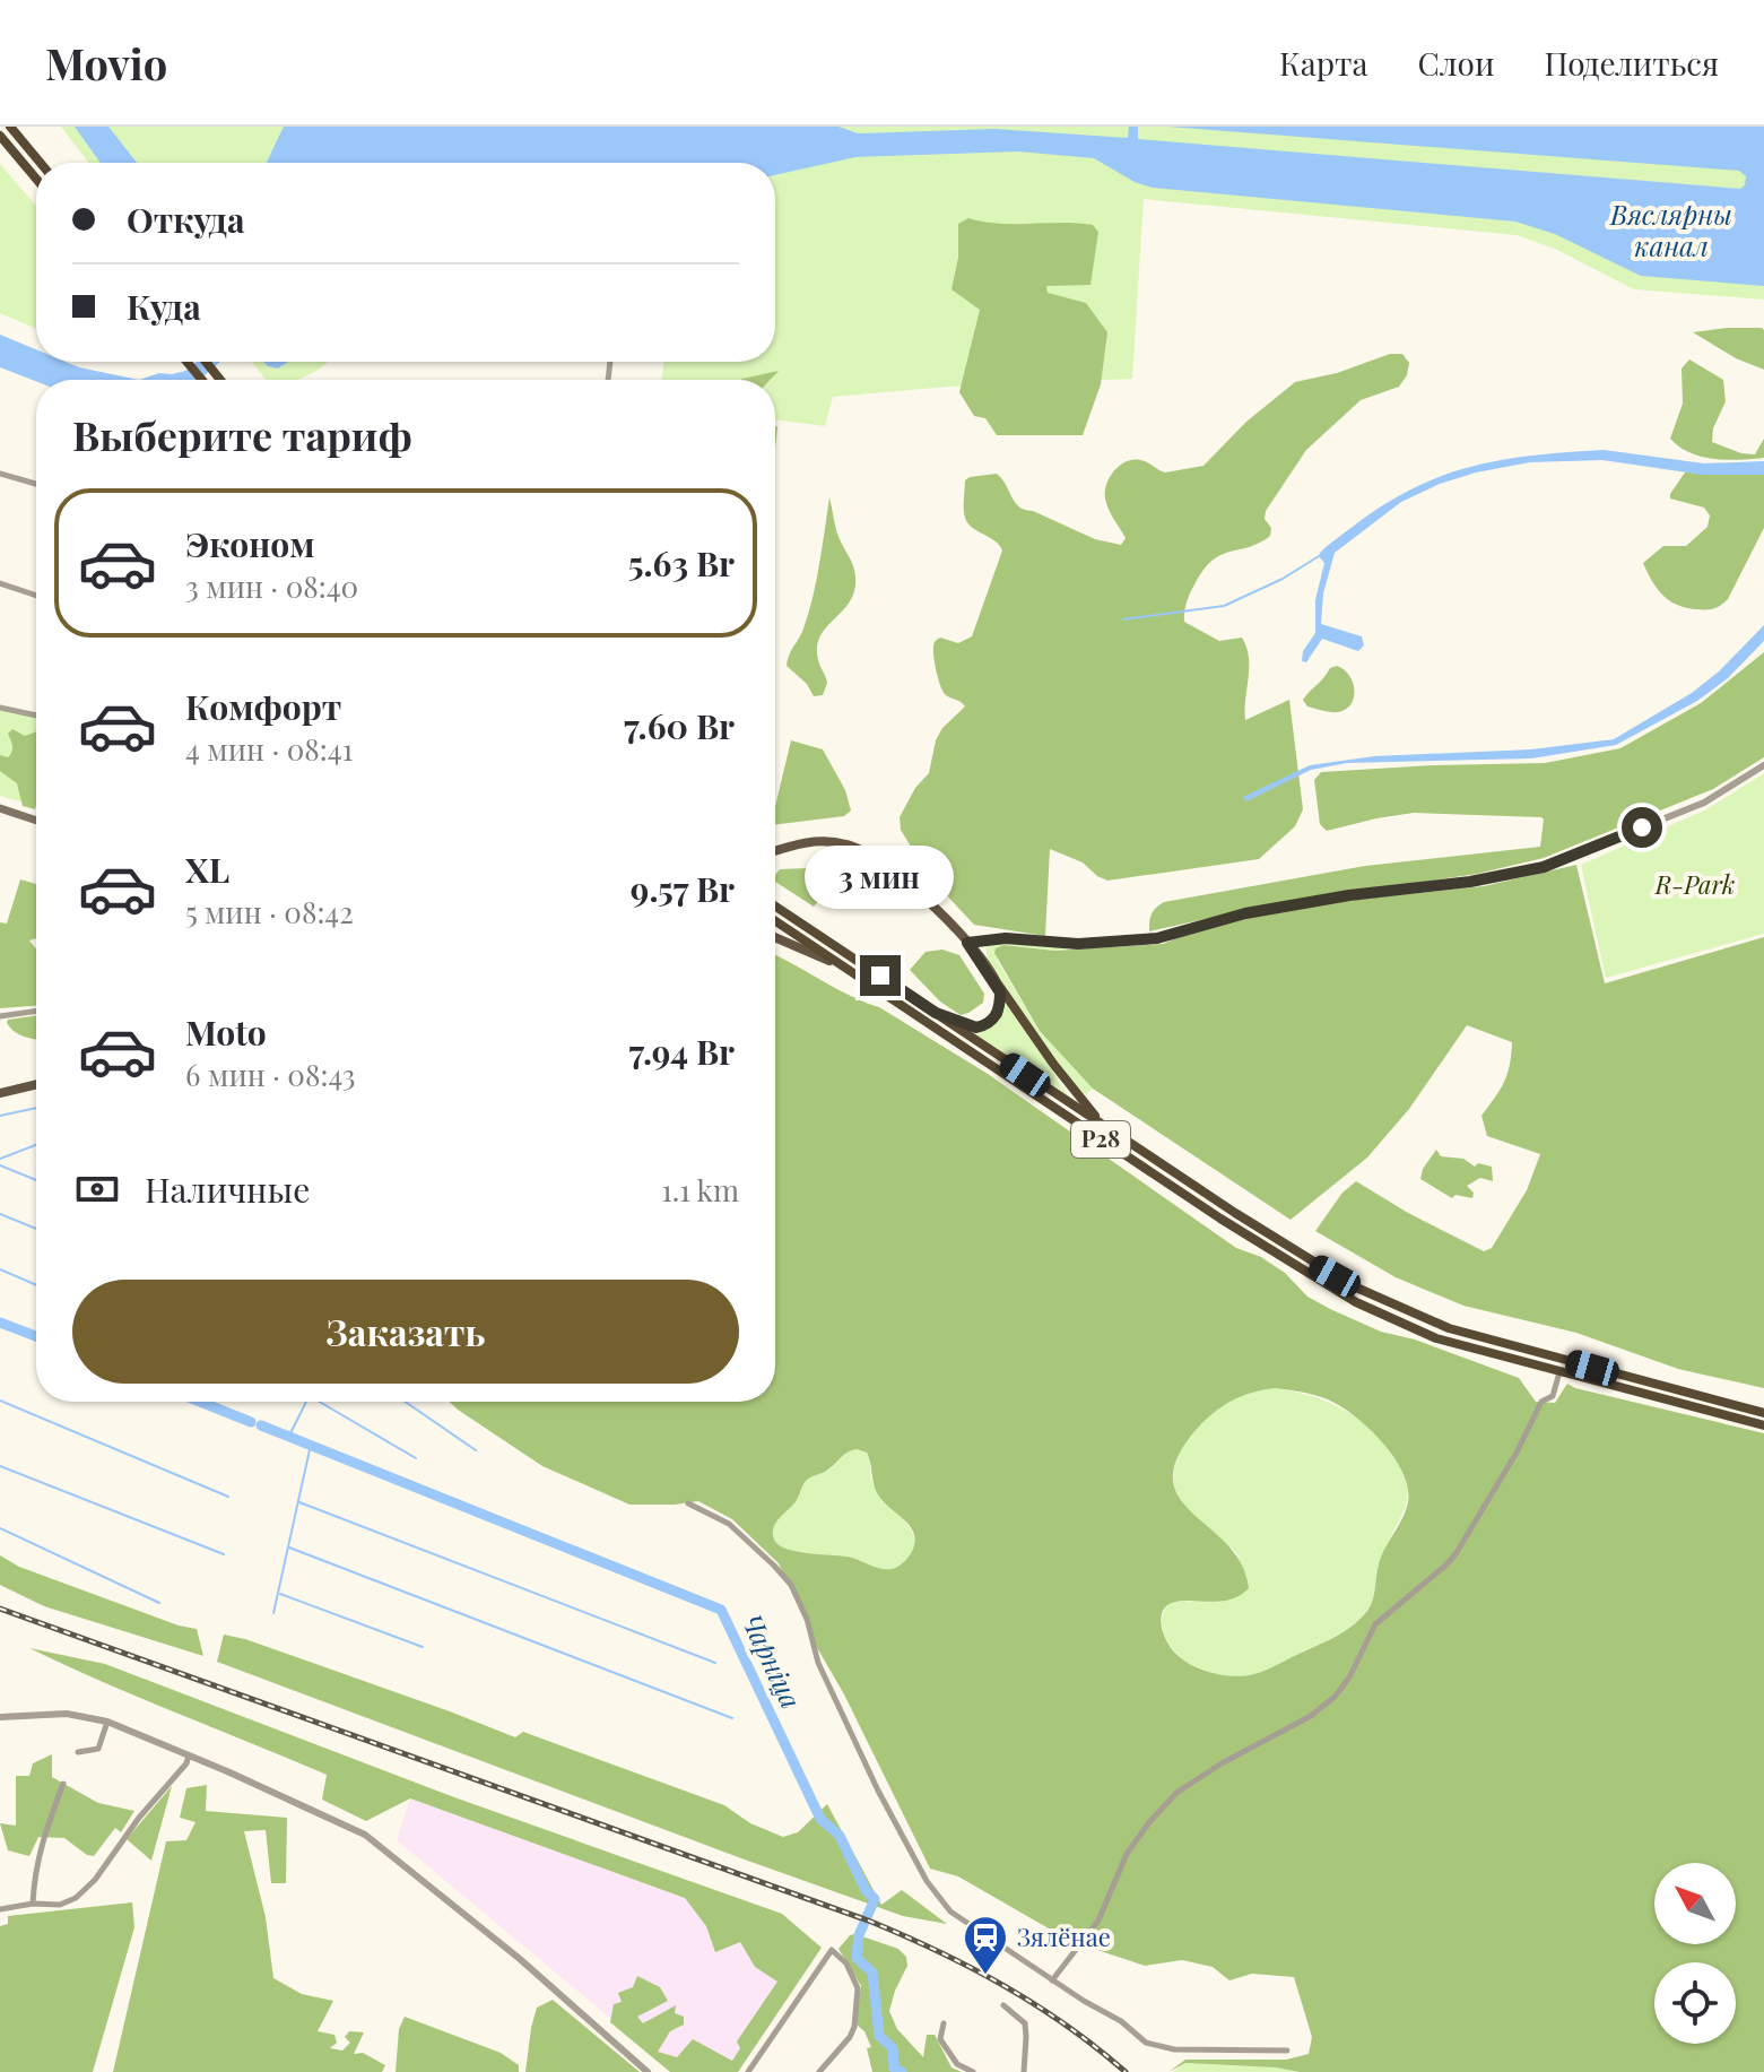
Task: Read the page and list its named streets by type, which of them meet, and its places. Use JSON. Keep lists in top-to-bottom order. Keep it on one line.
{"streets":{"highway":["Р28"]},"water":["Вяслярны канал","Чарніца"],"parks":["R-Park"],"places":{"station":["Зялёнае"]},"north":"top left","page":{"header":"Movio","nav":["Карта","Слои","Поделиться"],"banner":["Откуда","Куда"],"heading":"Выберите тариф","list":[{"name":"Эконом","note":"3 мин · 08:40","value":"5.63 Br"},{"name":"Комфорт","note":"4 мин · 08:41","value":"7.60 Br"},{"name":"XL","note":"5 мин · 08:42","value":"9.57 Br"},{"name":"Moto","note":"6 мин · 08:43","value":"7.94 Br"}],"bubble":"3 мин","pay":["Наличные","1.1 km"],"buttons":"Заказать"}}
